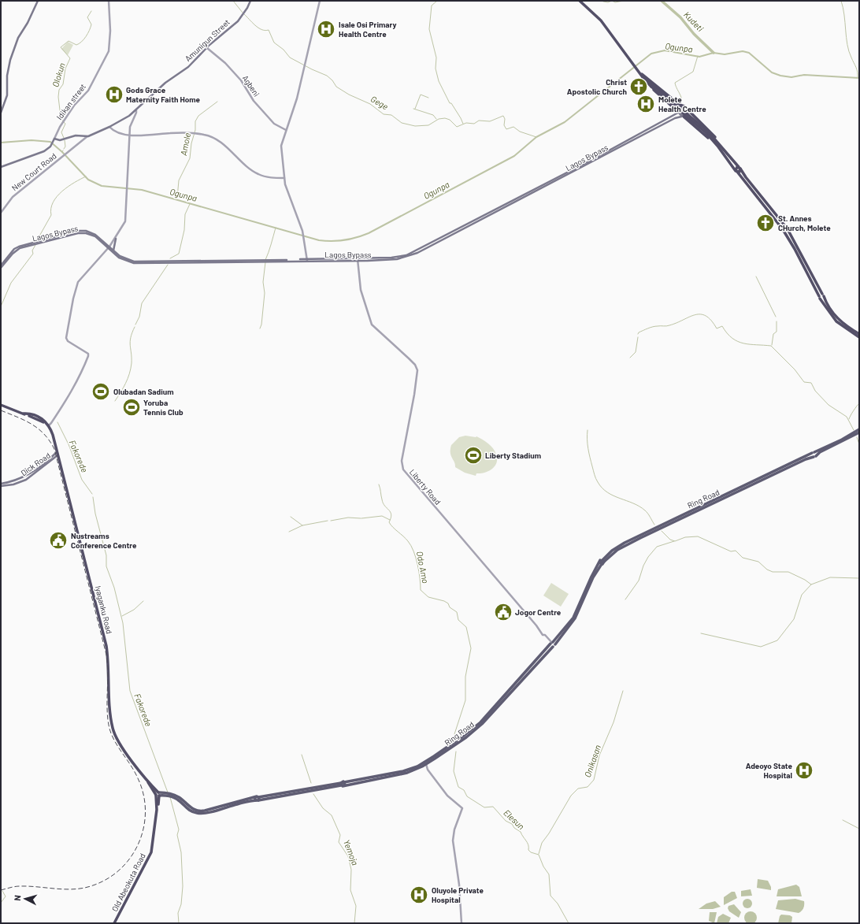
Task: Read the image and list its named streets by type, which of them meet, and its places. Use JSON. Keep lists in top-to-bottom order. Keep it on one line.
{"streets":{"highway":["Iyaganku Road","Old Abeokuta Road"],"main road":["Amunigun Street","Lagos Bypass","Dick Road","Ring Road"],"street":["Agbeni","Idikan street","New Court Road","Liberty Road"]},"crossings":[["Amunigun Street","Agbeni"],["Amunigun Street","Idikan street"],["Amunigun Street","New Court Road"],["Lagos Bypass","Liberty Road"],["Dick Road","Iyaganku Road"],["Liberty Road","Ring Road"],["Ring Road","Iyaganku Road"],["Ring Road","Old Abeokuta Road"],["Iyaganku Road","Old Abeokuta Road"]],"water":["Kudeti","Ogunpa","Olokun","Gege","Amole","Fakorede","Odo Amo","Onikasan","Elesun","Yemoja"],"places":{"hospital":["Isale Osi Primary Health Centre","Gods Grace Maternity Faith Home","Molete Health Centre","Adeoyo State Hospital","Oluyole Private Hospital"],"church":["Christ Apostolic Church","St. Annes CHurch, Molete"],"sports":["Olubadan Sadium","Yoruba Tennis Club","Liberty Stadium"],"public building":["Nustreams Conference Centre","Jogor Centre"]},"north":"left"}
